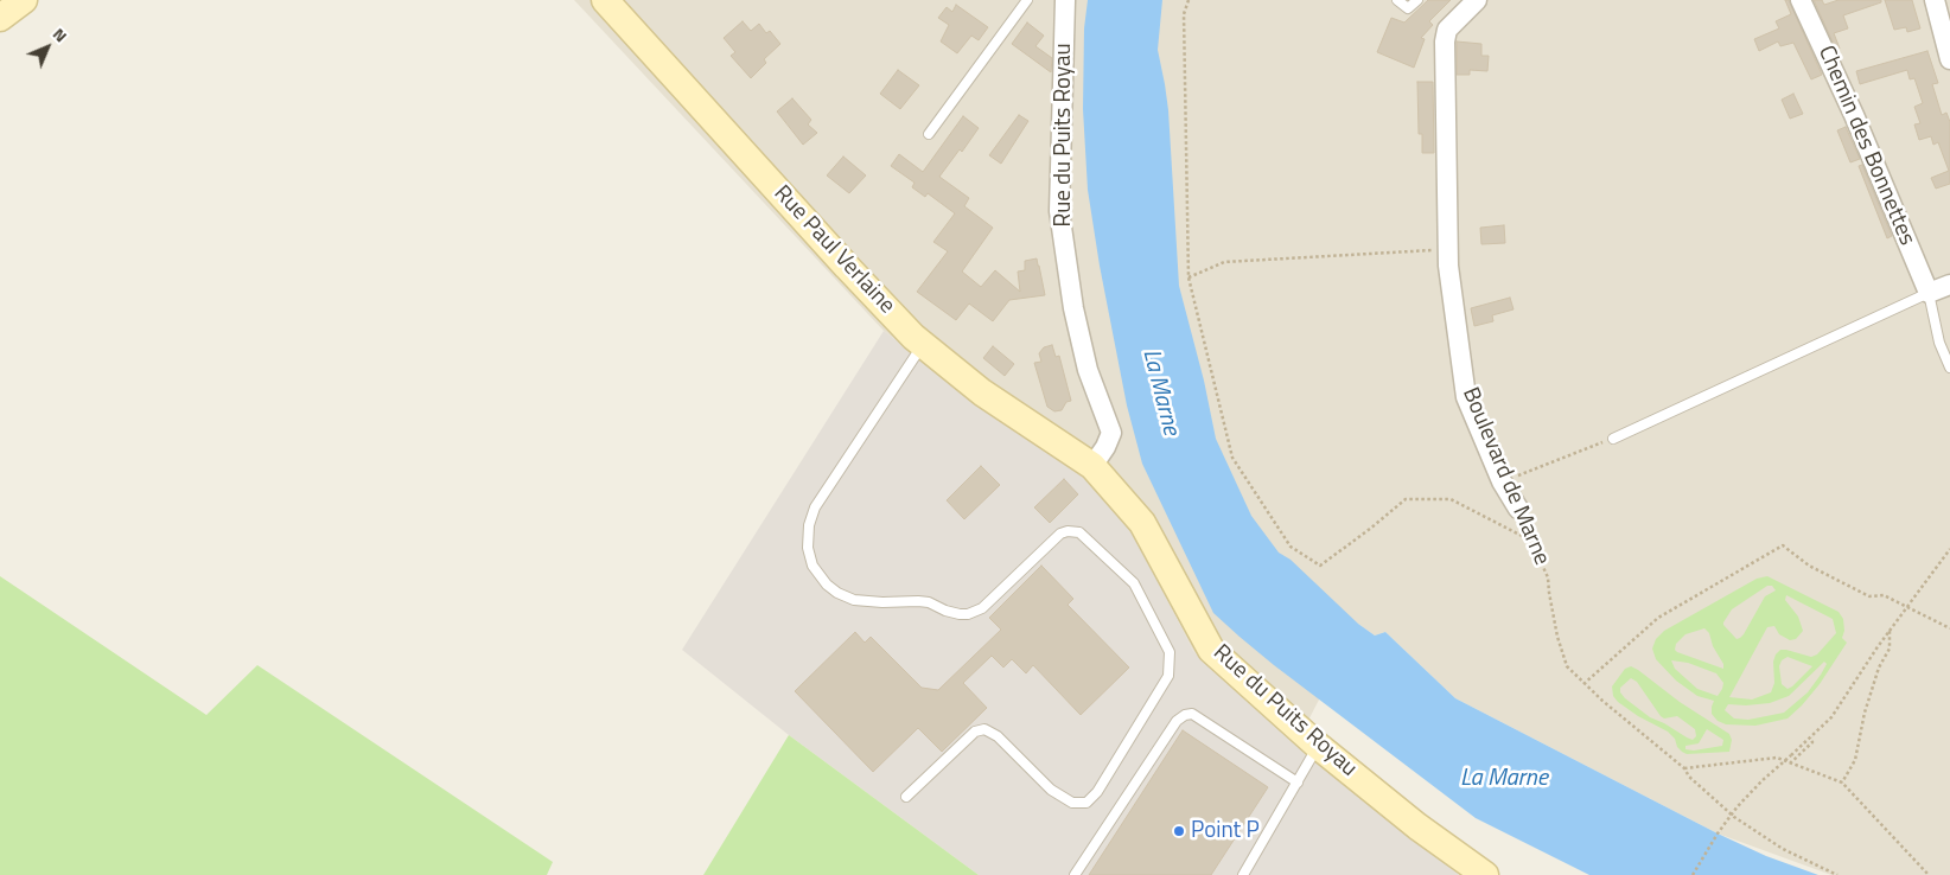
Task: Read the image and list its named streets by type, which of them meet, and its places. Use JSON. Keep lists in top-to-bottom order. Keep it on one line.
{"streets":{"street":["Rue du Puits Royau","Chemin des Bonnettes","Rue Paul Verlaine","Boulevard de Marne"]},"crossings":[["Rue du Puits Royau","Rue Paul Verlaine"]],"water":["La Marne"],"places":["Point P"],"north":"top right"}
